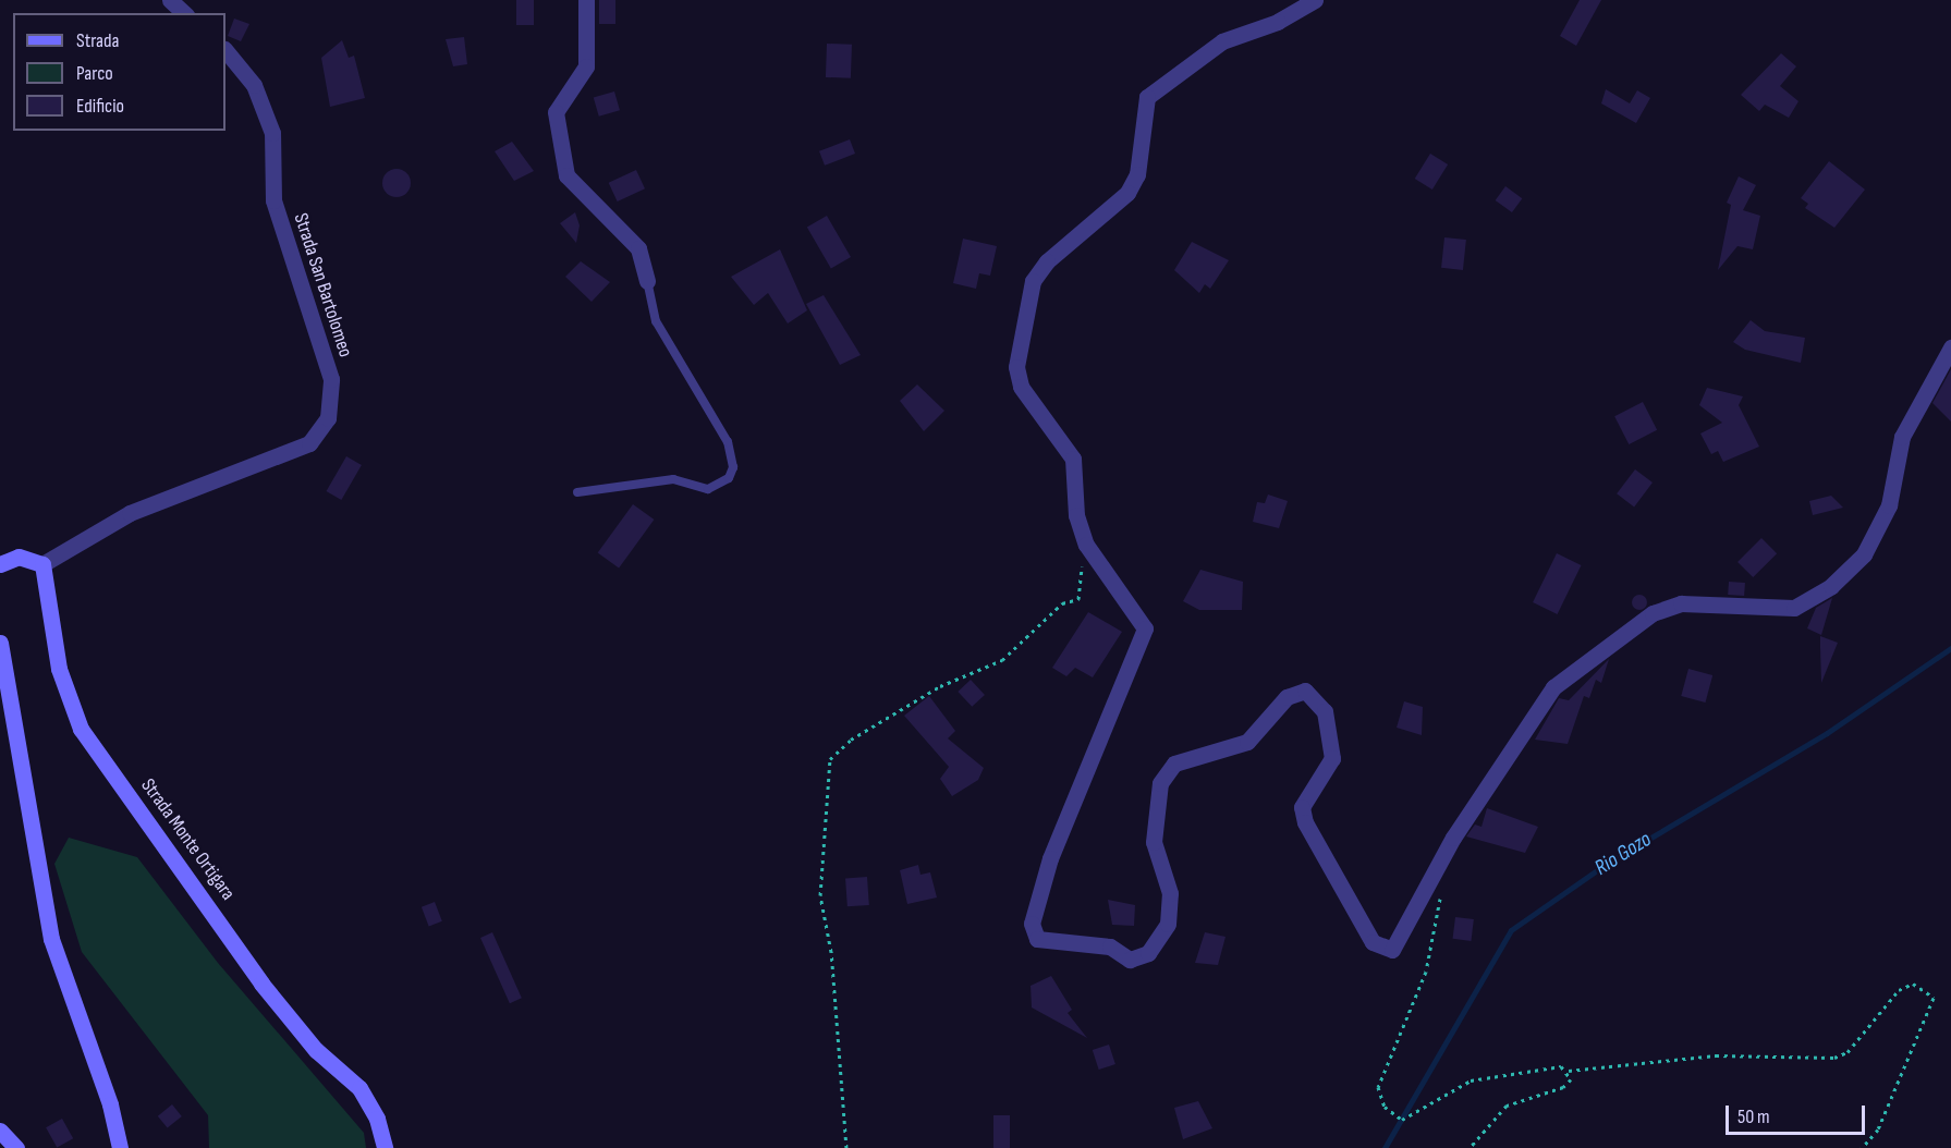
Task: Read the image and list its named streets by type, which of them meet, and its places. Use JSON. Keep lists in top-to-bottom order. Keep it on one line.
{"streets":{"main road":["Strada Monte Ortigara"],"street":["Strada San Bartolomeo"]},"crossings":[["Strada San Bartolomeo","Strada Monte Ortigara"]],"water":["Rio Gozo"],"legend":["Strada","Parco","Edificio"],"scale_bar":"50 m"}
